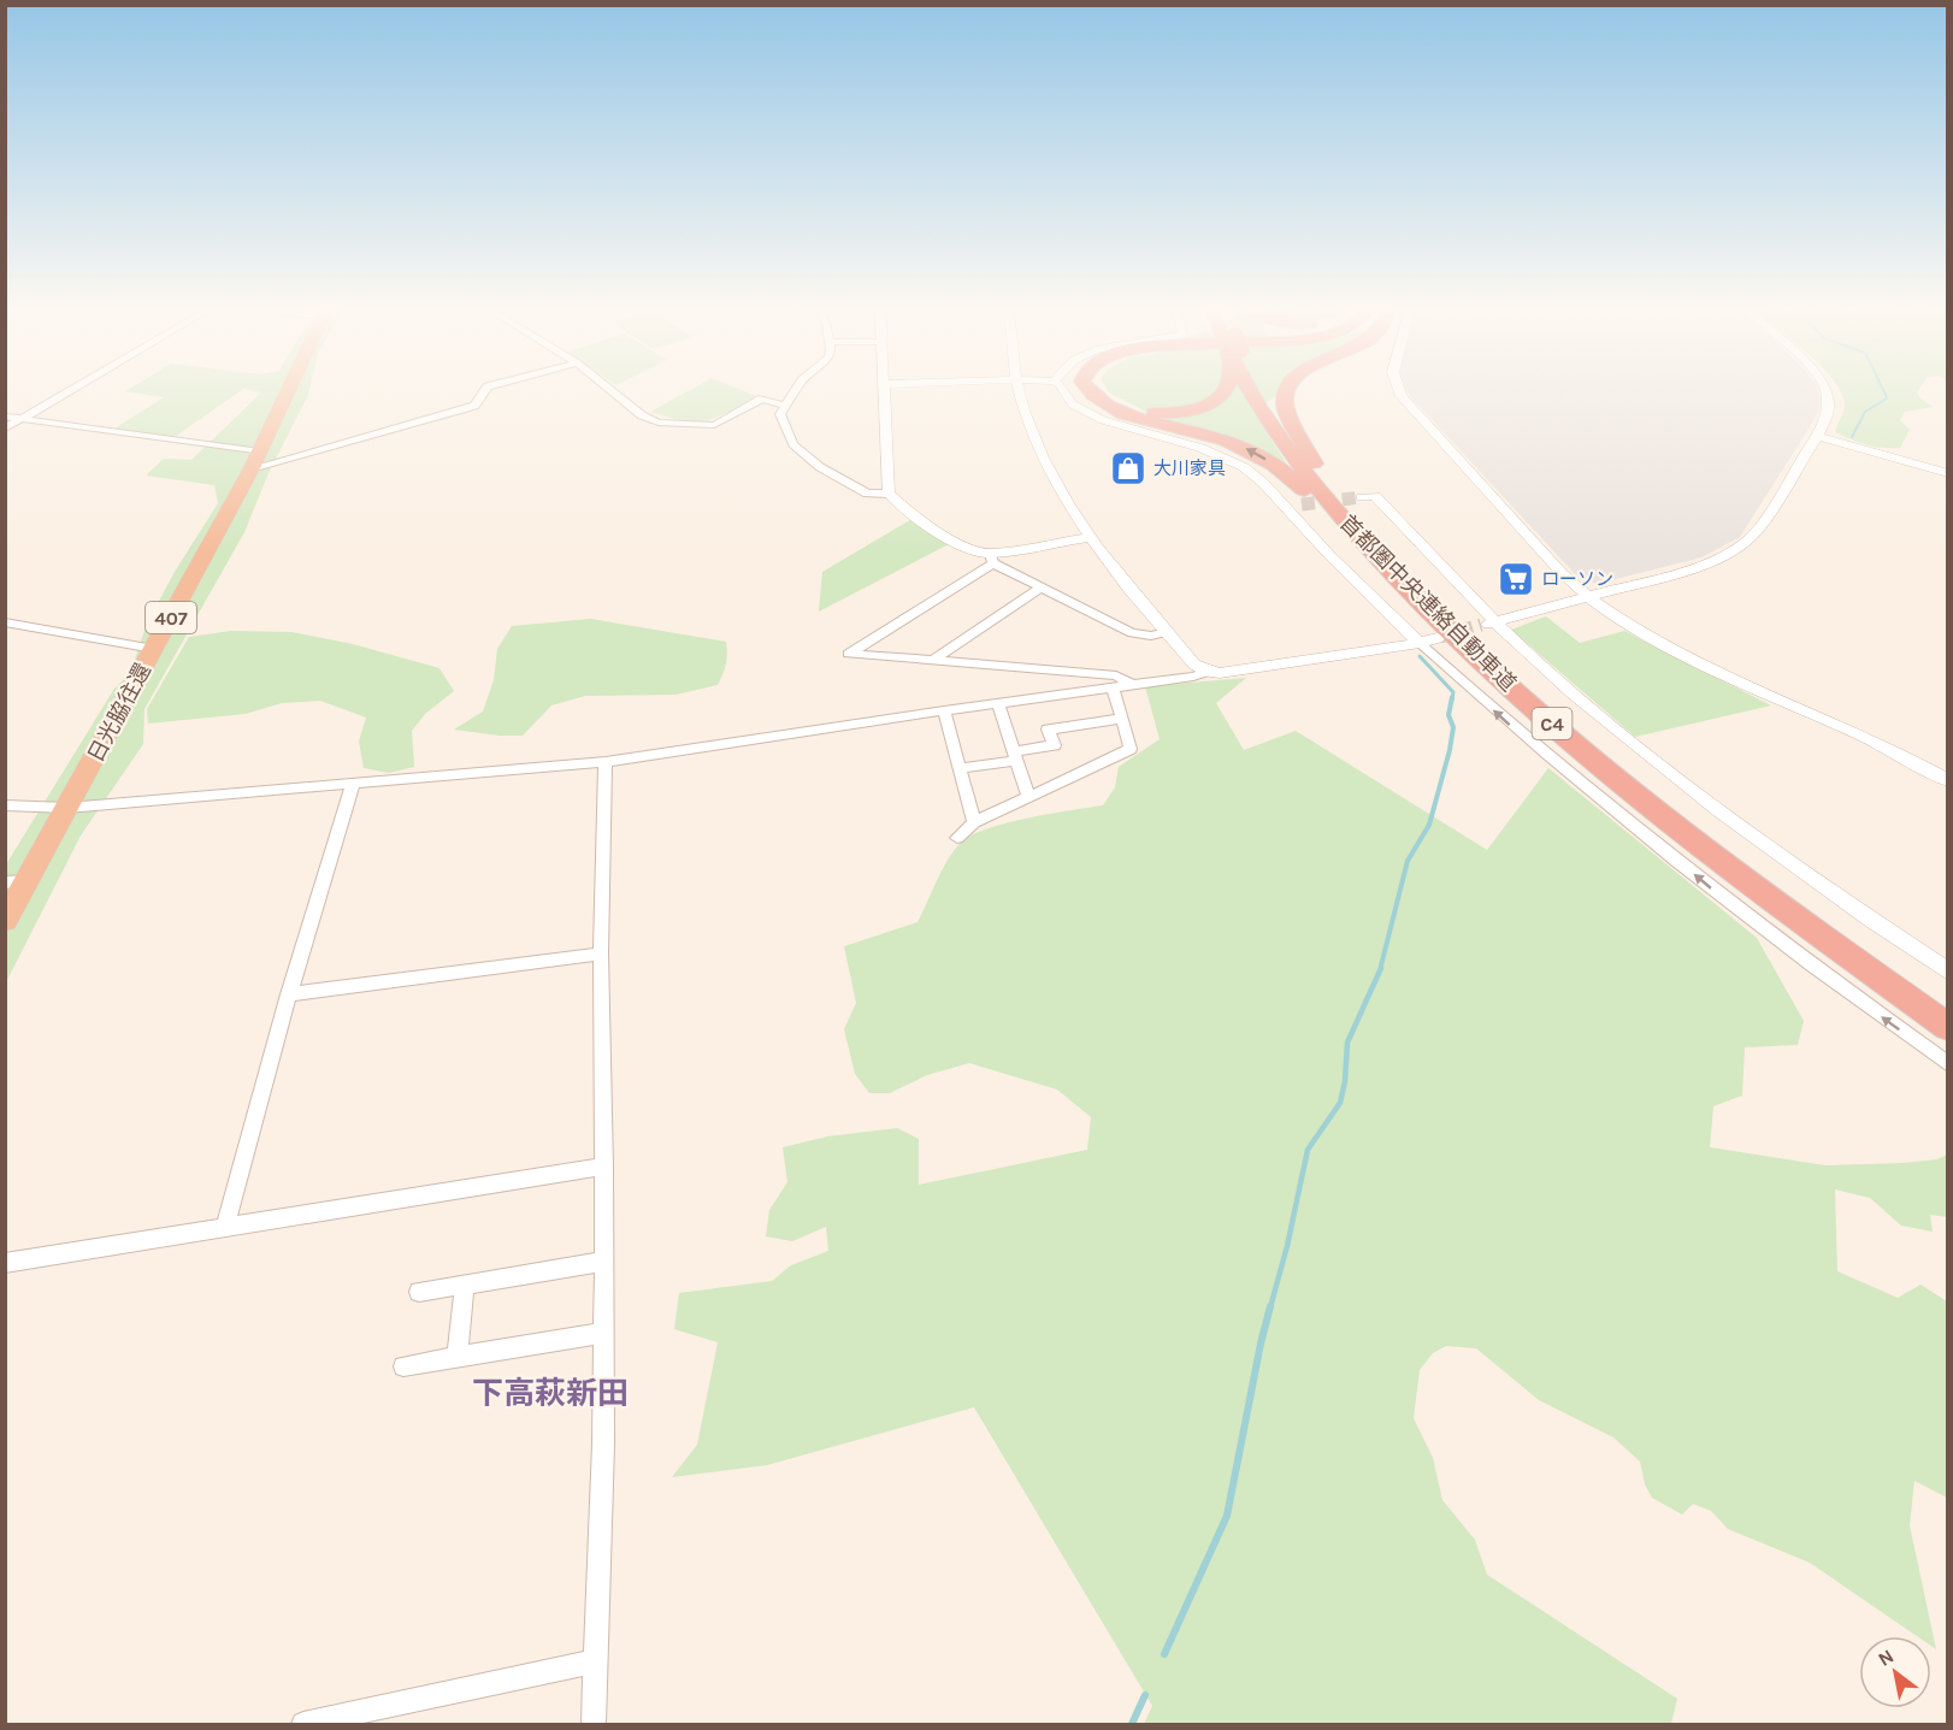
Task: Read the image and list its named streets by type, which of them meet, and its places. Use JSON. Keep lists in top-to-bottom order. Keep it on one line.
{"streets":{"highway":["首都圏中央連絡自動車道","407","日光脇往還","C4"]},"districts":["下高萩新田"],"places":{"shop":["大川家具"],"supermarket":["ローソン"]},"north":"top left"}
